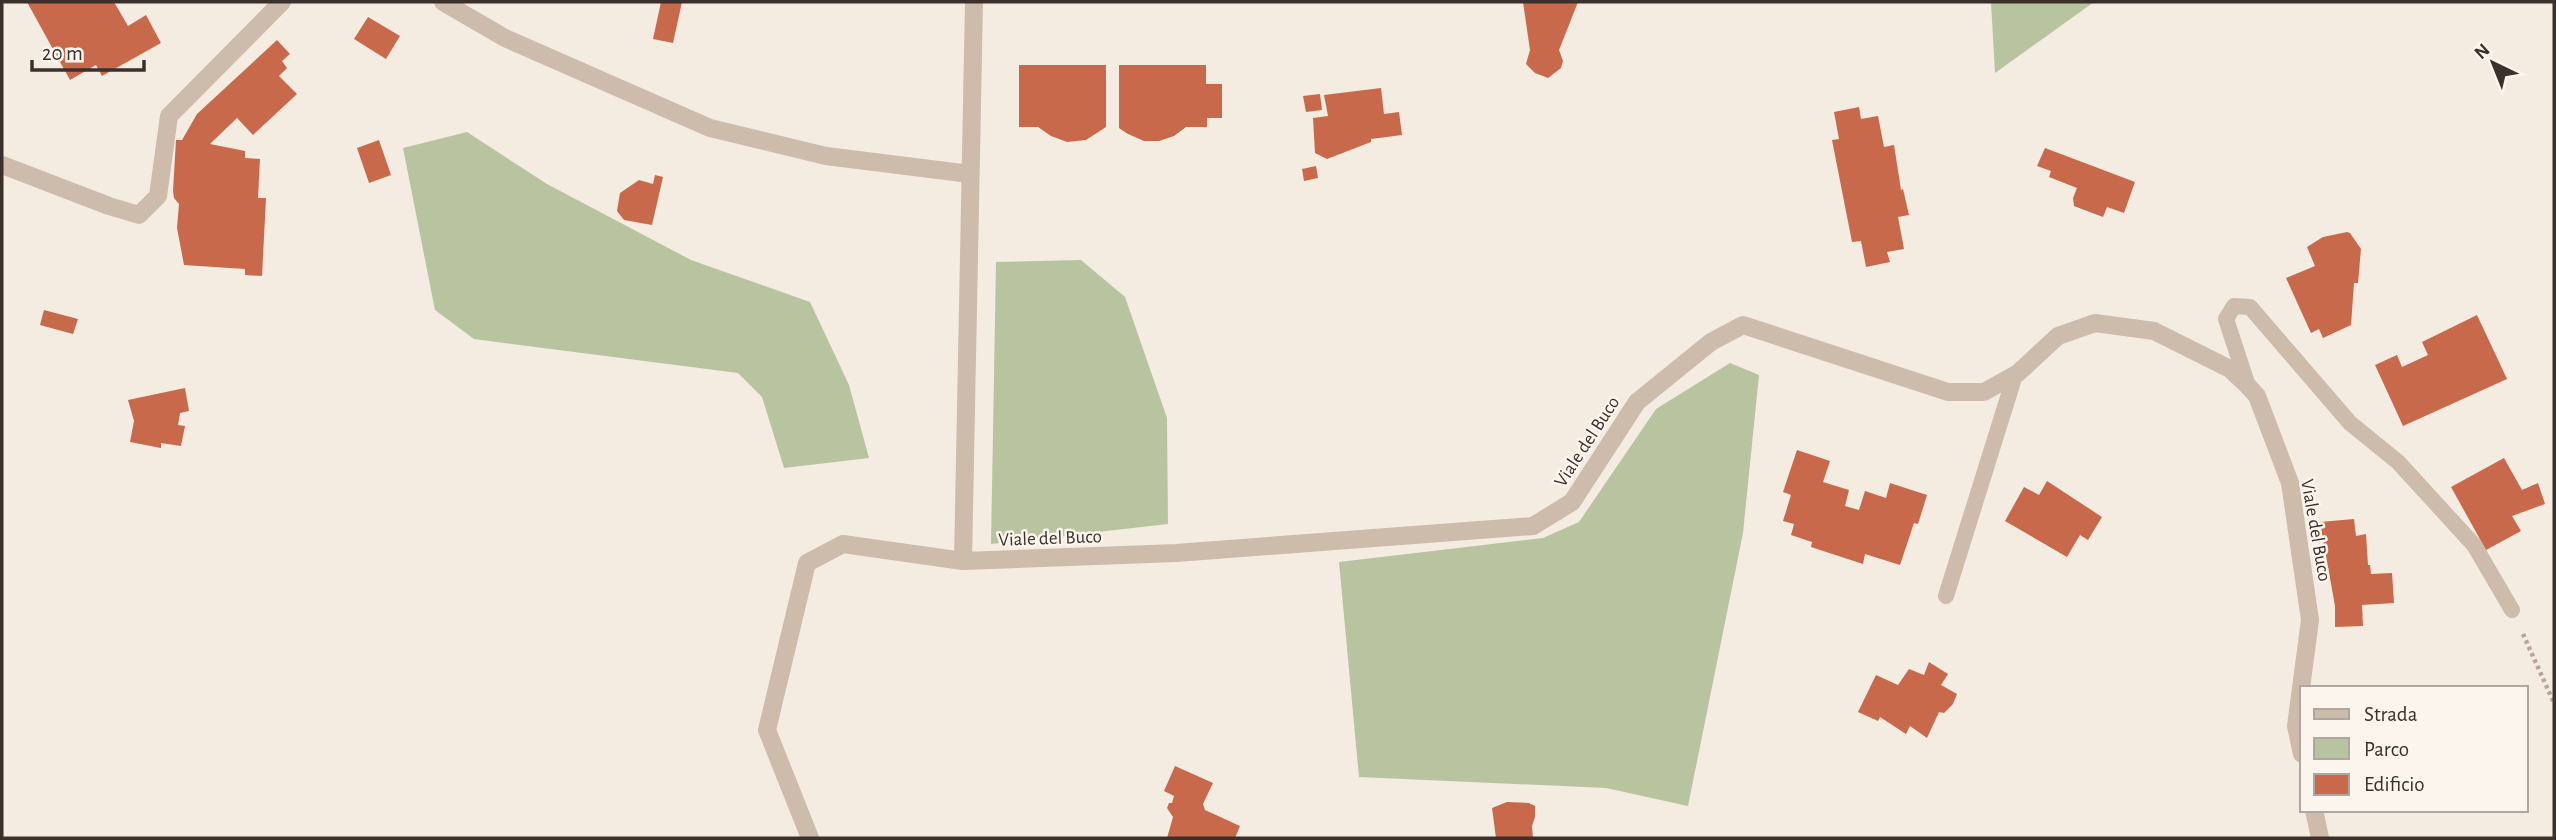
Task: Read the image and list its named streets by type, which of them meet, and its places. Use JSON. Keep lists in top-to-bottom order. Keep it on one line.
{"streets":{"street":["Viale del Buco"]},"legend":["Strada","Parco","Edificio"],"scale_bar":"20 m","north":"top left"}
